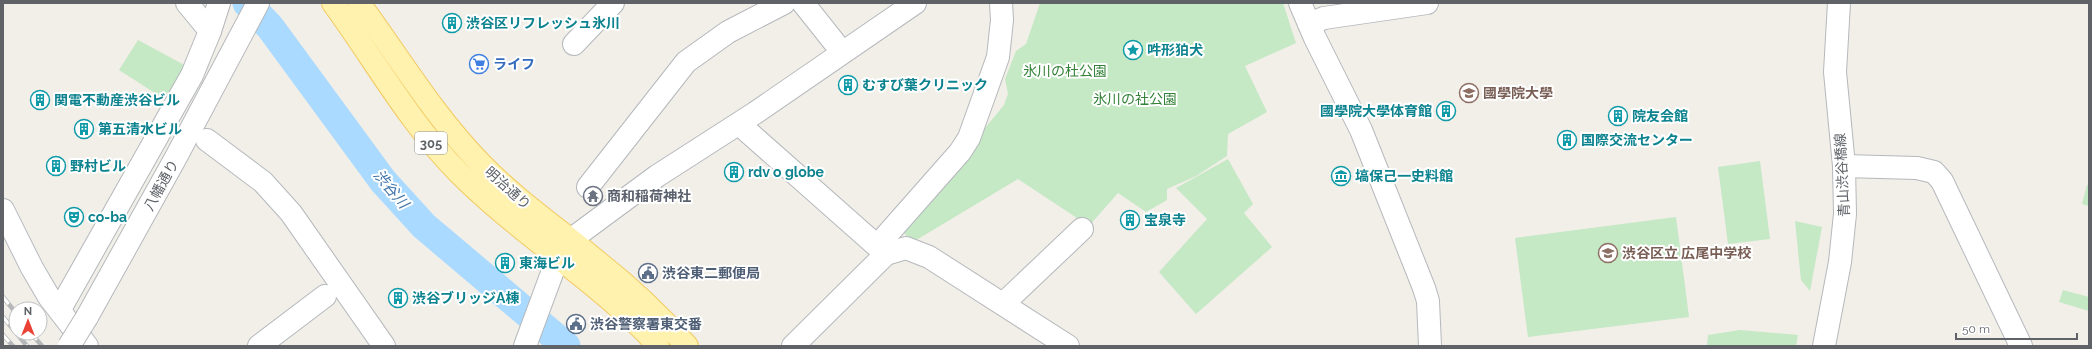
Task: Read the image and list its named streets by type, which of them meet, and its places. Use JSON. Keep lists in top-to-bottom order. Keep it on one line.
{"streets":{"main road":["305","明治通り"],"street":["青山渋谷橋線","八幡通り"]},"water":["渋谷川"],"parks":["氷川の杜公園","氷川の社公園"],"places":{"building":["渋谷区リフレッシュ氷川","むすび葉クリニック","関電不動産渋谷ビル","國學院大學体育館","院友会館","第五清水ビル","国際交流センター","野村ビル","rdv o globe","宝泉寺","東海ビル","渋谷ブリッジA棟"],"place":["吽形狛犬"],"supermarket":["ライフ"],"school or university":["國學院大學","渋谷区立 広尾中学校"],"museum":["塙保己一史料館"],"temple":["商和稲荷神社"],"theatre":["co-ba"],"public building":["渋谷東二郵便局","渋谷警察署東交番"]},"scale_bar":"50 m","north":"top"}
